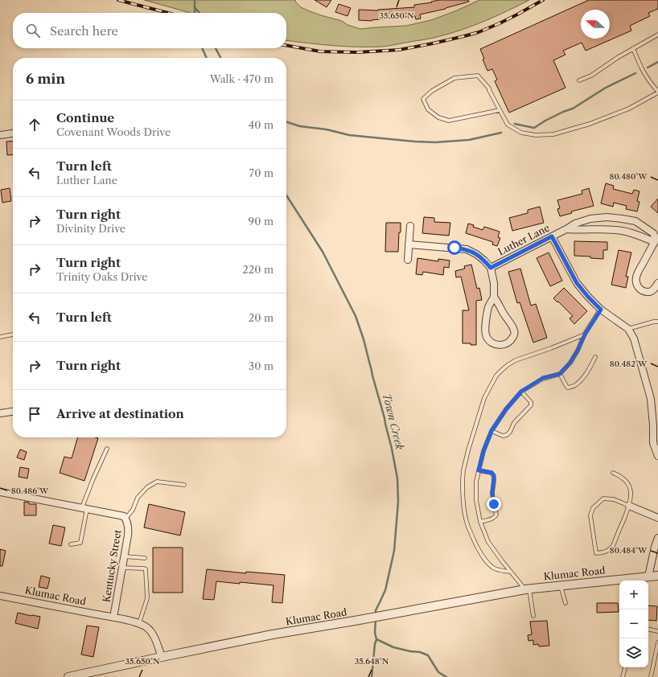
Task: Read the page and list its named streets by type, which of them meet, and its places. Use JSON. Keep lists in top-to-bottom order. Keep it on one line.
{"streets":{"street":["Luther Lane","Kentucky Street","Klumac Road"]},"crossings":[["Kentucky Street","Klumac Road"]],"water":["Town Creek"],"north":"left","page":{"search":"Search here","heading":["6 min","Walk · 470 m"],"list":[["Continue","Covenant Woods Drive","40 m"],["Turn left","Luther Lane","70 m"],["Turn right","Divinity Drive","90 m"],["Turn right","Trinity Oaks Drive","220 m"],["Turn left","20 m"],["Turn right","30 m"],"Arrive at destination"],"map_buttons":["+","−"]},"coordinates":["35.650°N","80.480°W","80.482°W","80.486°W","80.484°W","35.648°N"]}
